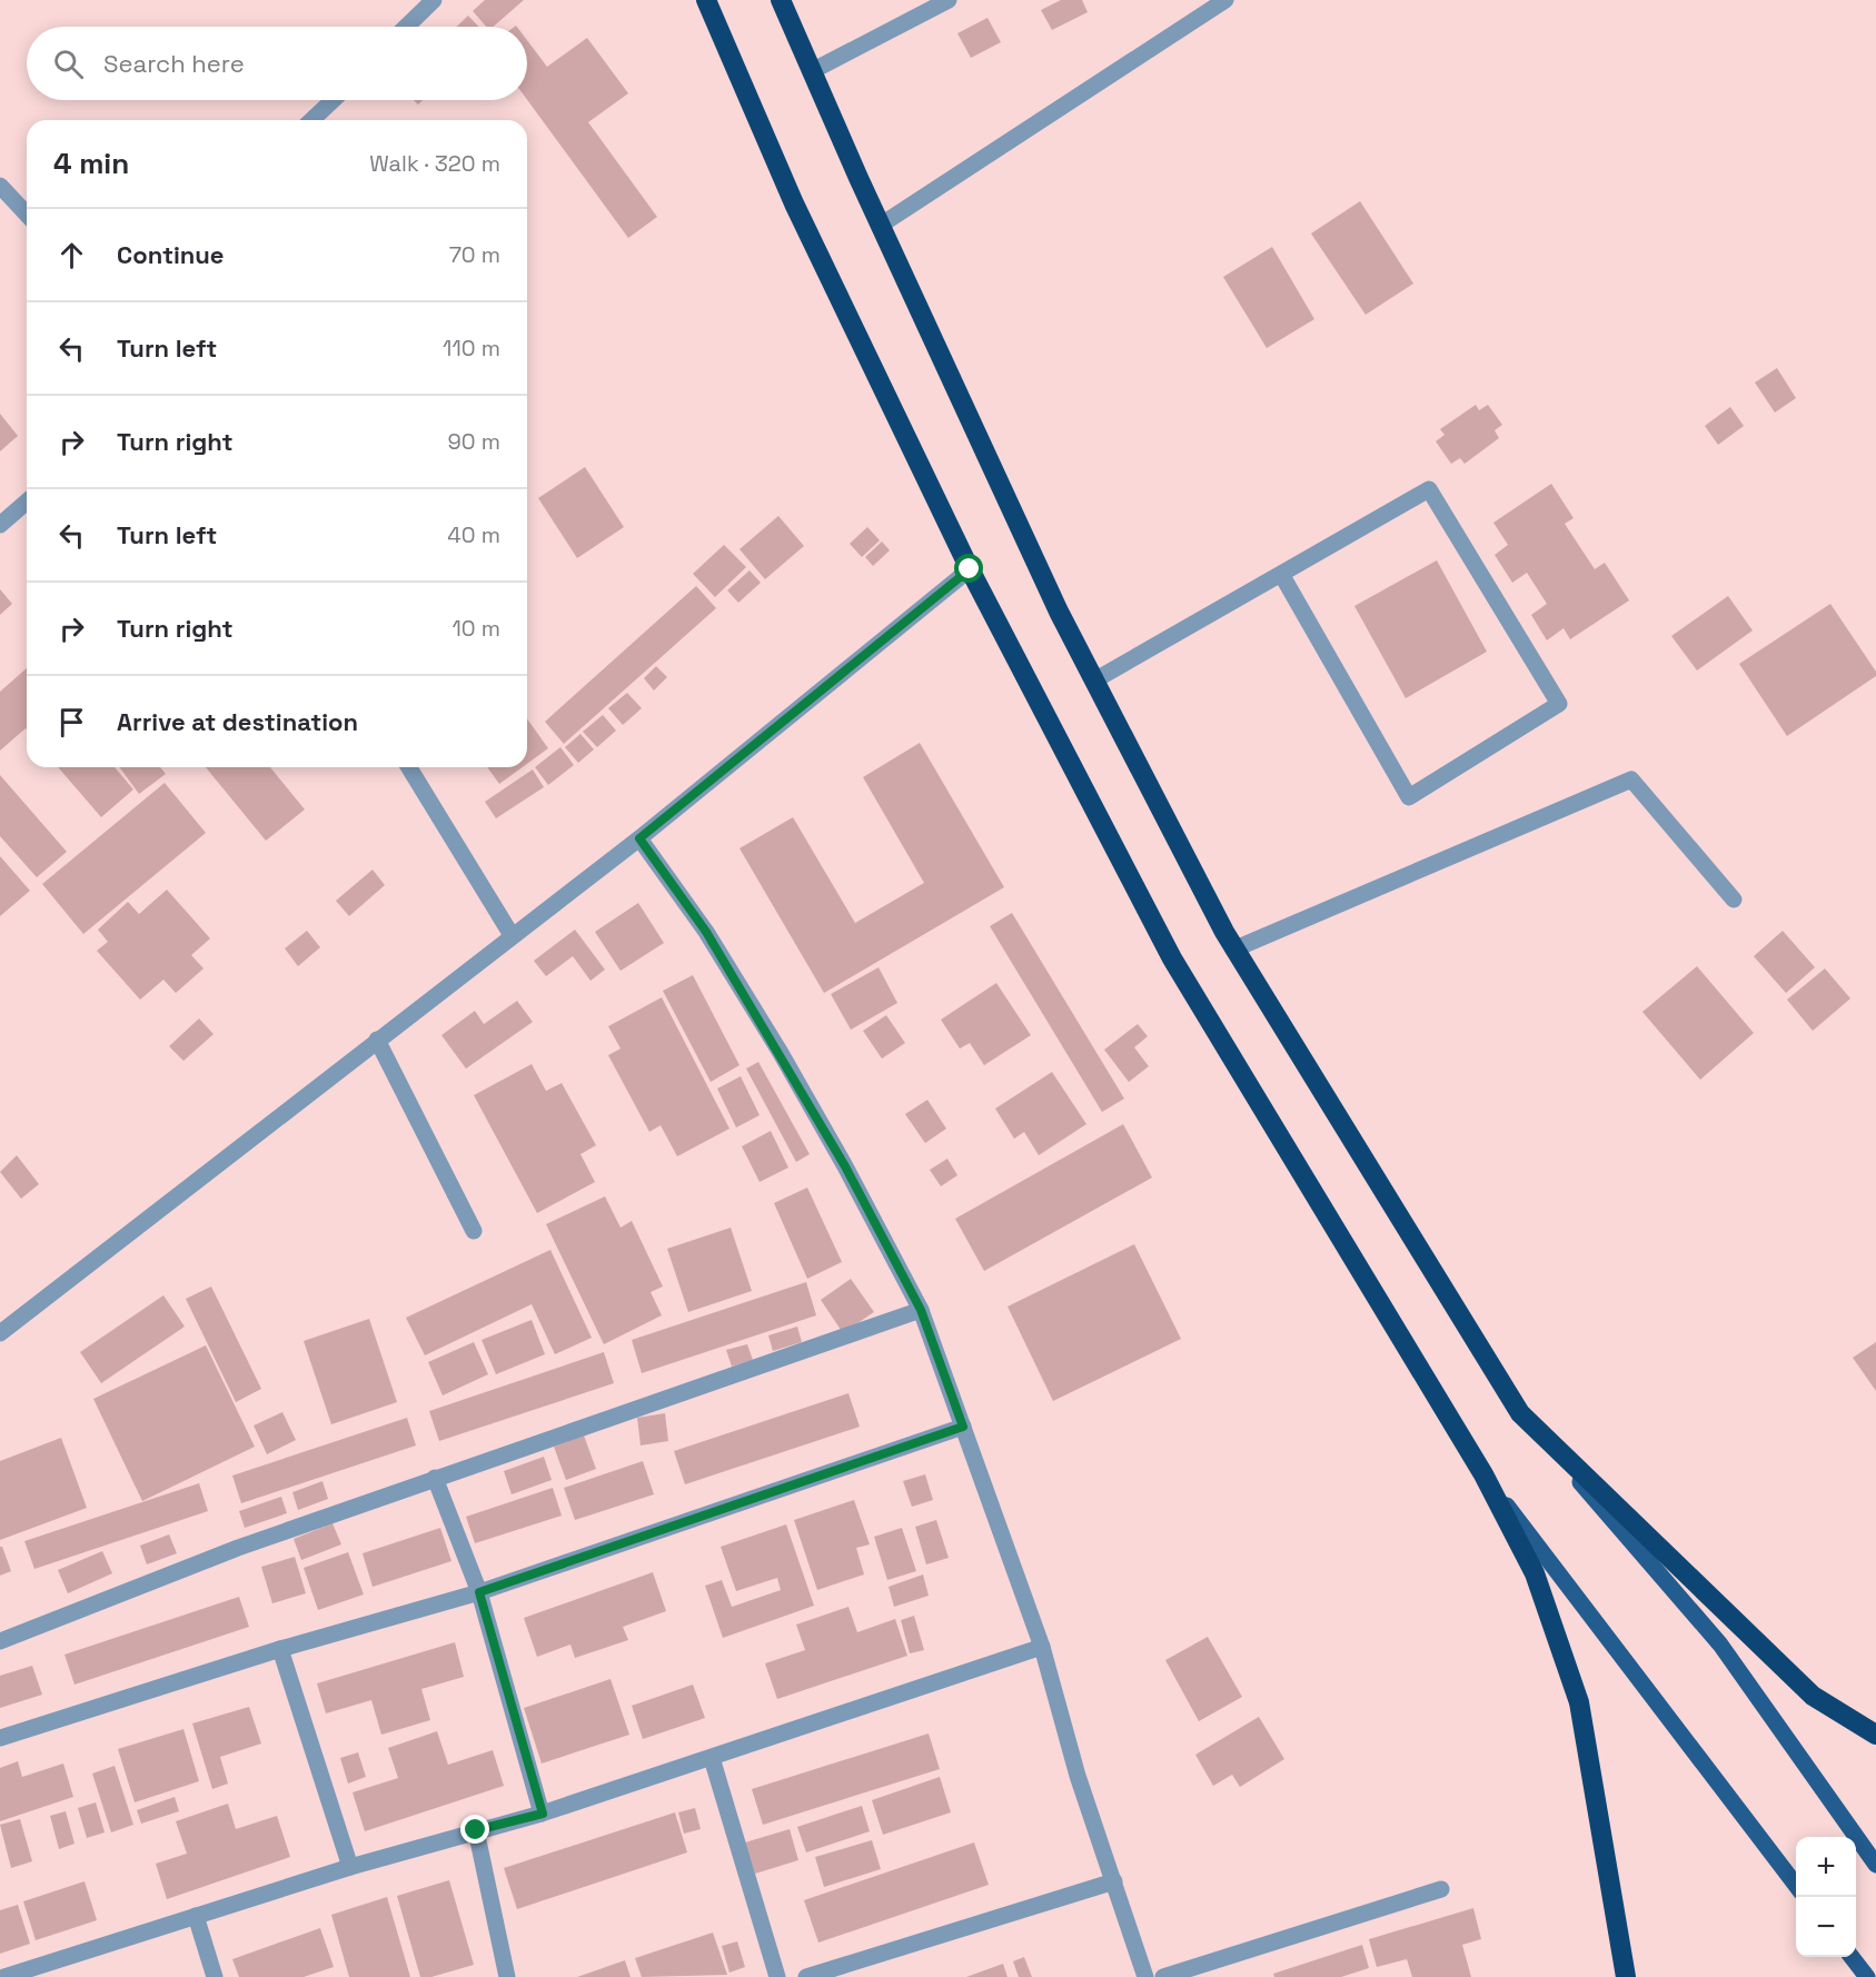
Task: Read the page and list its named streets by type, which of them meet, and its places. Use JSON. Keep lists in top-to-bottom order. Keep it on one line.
{"page":{"search":"Search here","heading":["4 min","Walk · 320 m"],"list":[["Continue","70 m"],["Turn left","110 m"],["Turn right","90 m"],["Turn left","40 m"],["Turn right","10 m"],"Arrive at destination"],"map_buttons":["+","−"]}}
